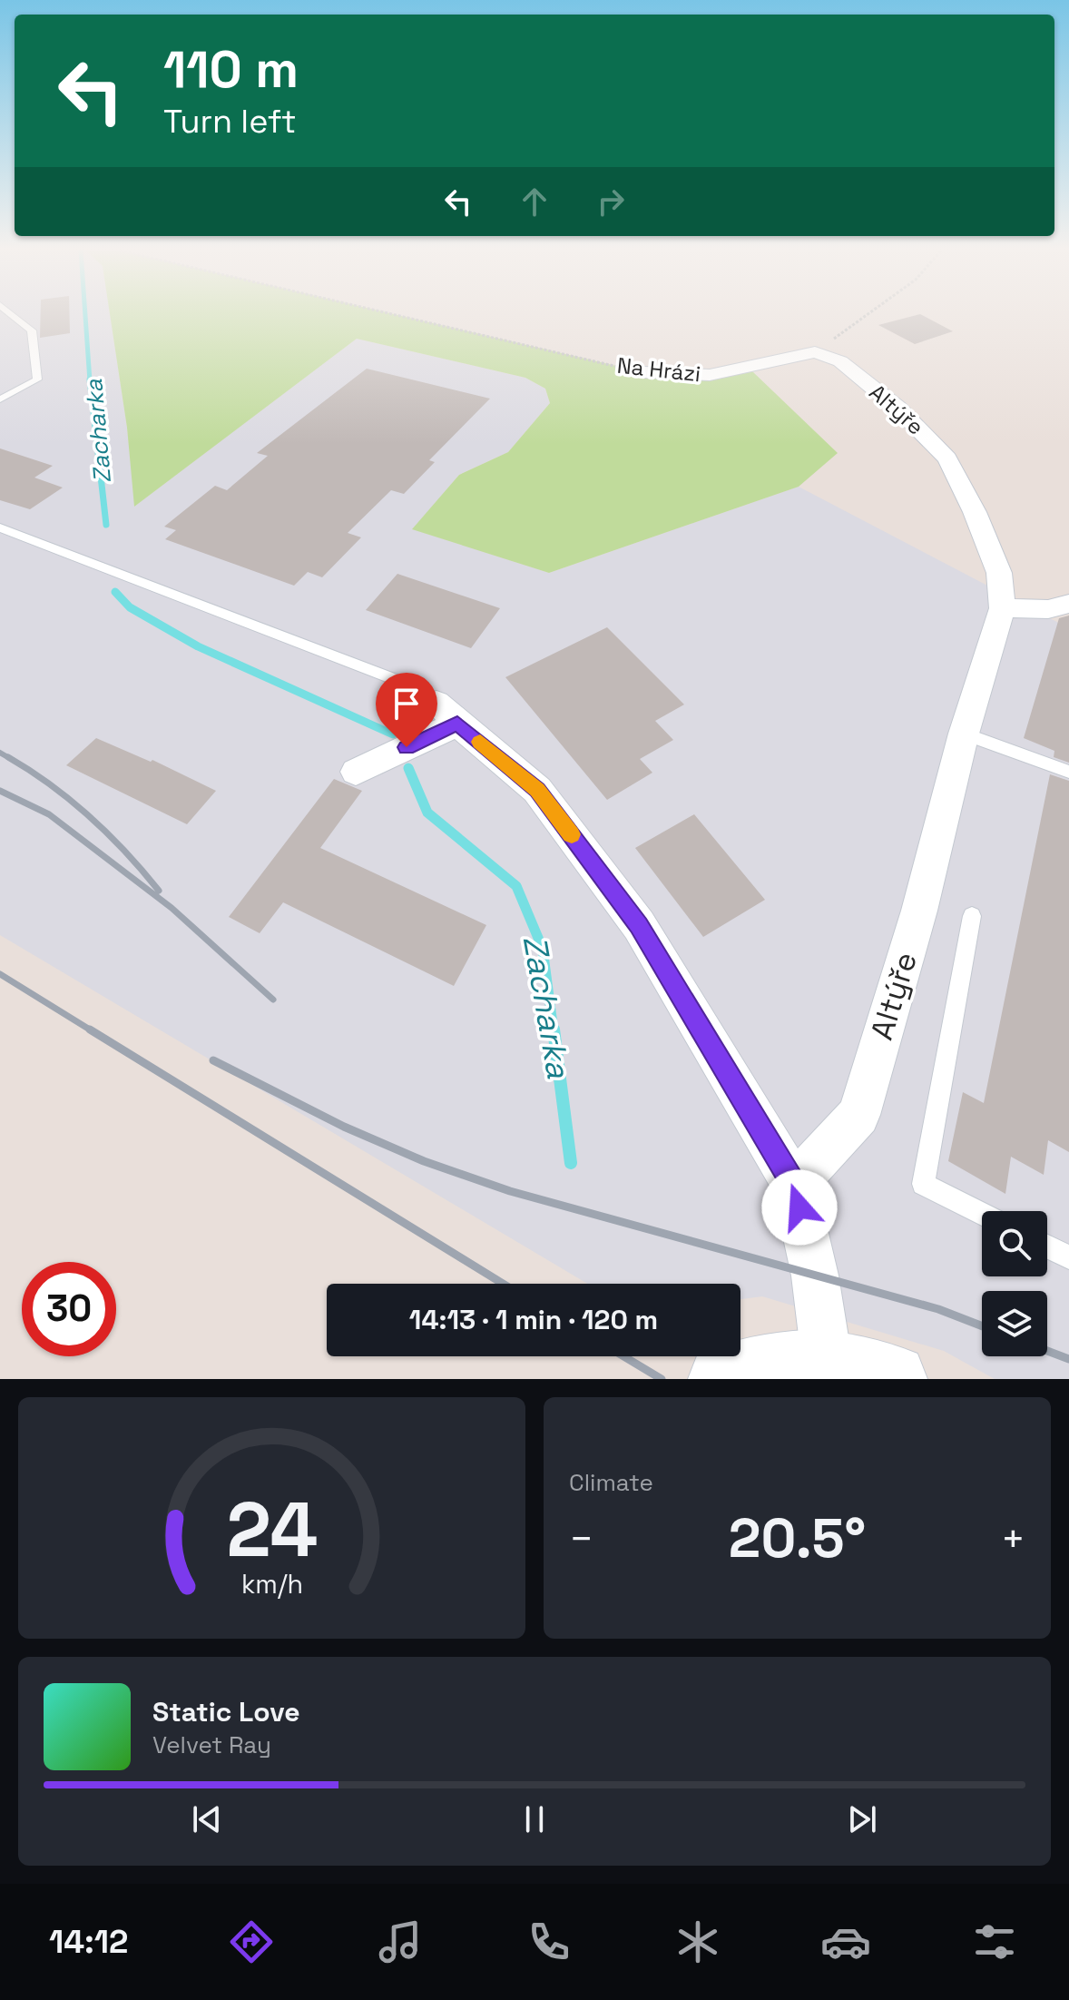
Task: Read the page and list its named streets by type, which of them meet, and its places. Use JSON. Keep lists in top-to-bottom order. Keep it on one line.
{"streets":{"street":["Na Hrázi","Altýře"]},"crossings":[["Na Hrázi","Altýře"]],"water":["Zacharka"],"page":{"turn":["110 m","Turn left"],"limit":"30","trip":"14:13 · 1 min · 120 m","tile":"Climate","heat":["−","20.5°","+"],"song":["Static Love","Velvet Ray"],"tabs":"14:12","gauge":["24","km/h"]}}
